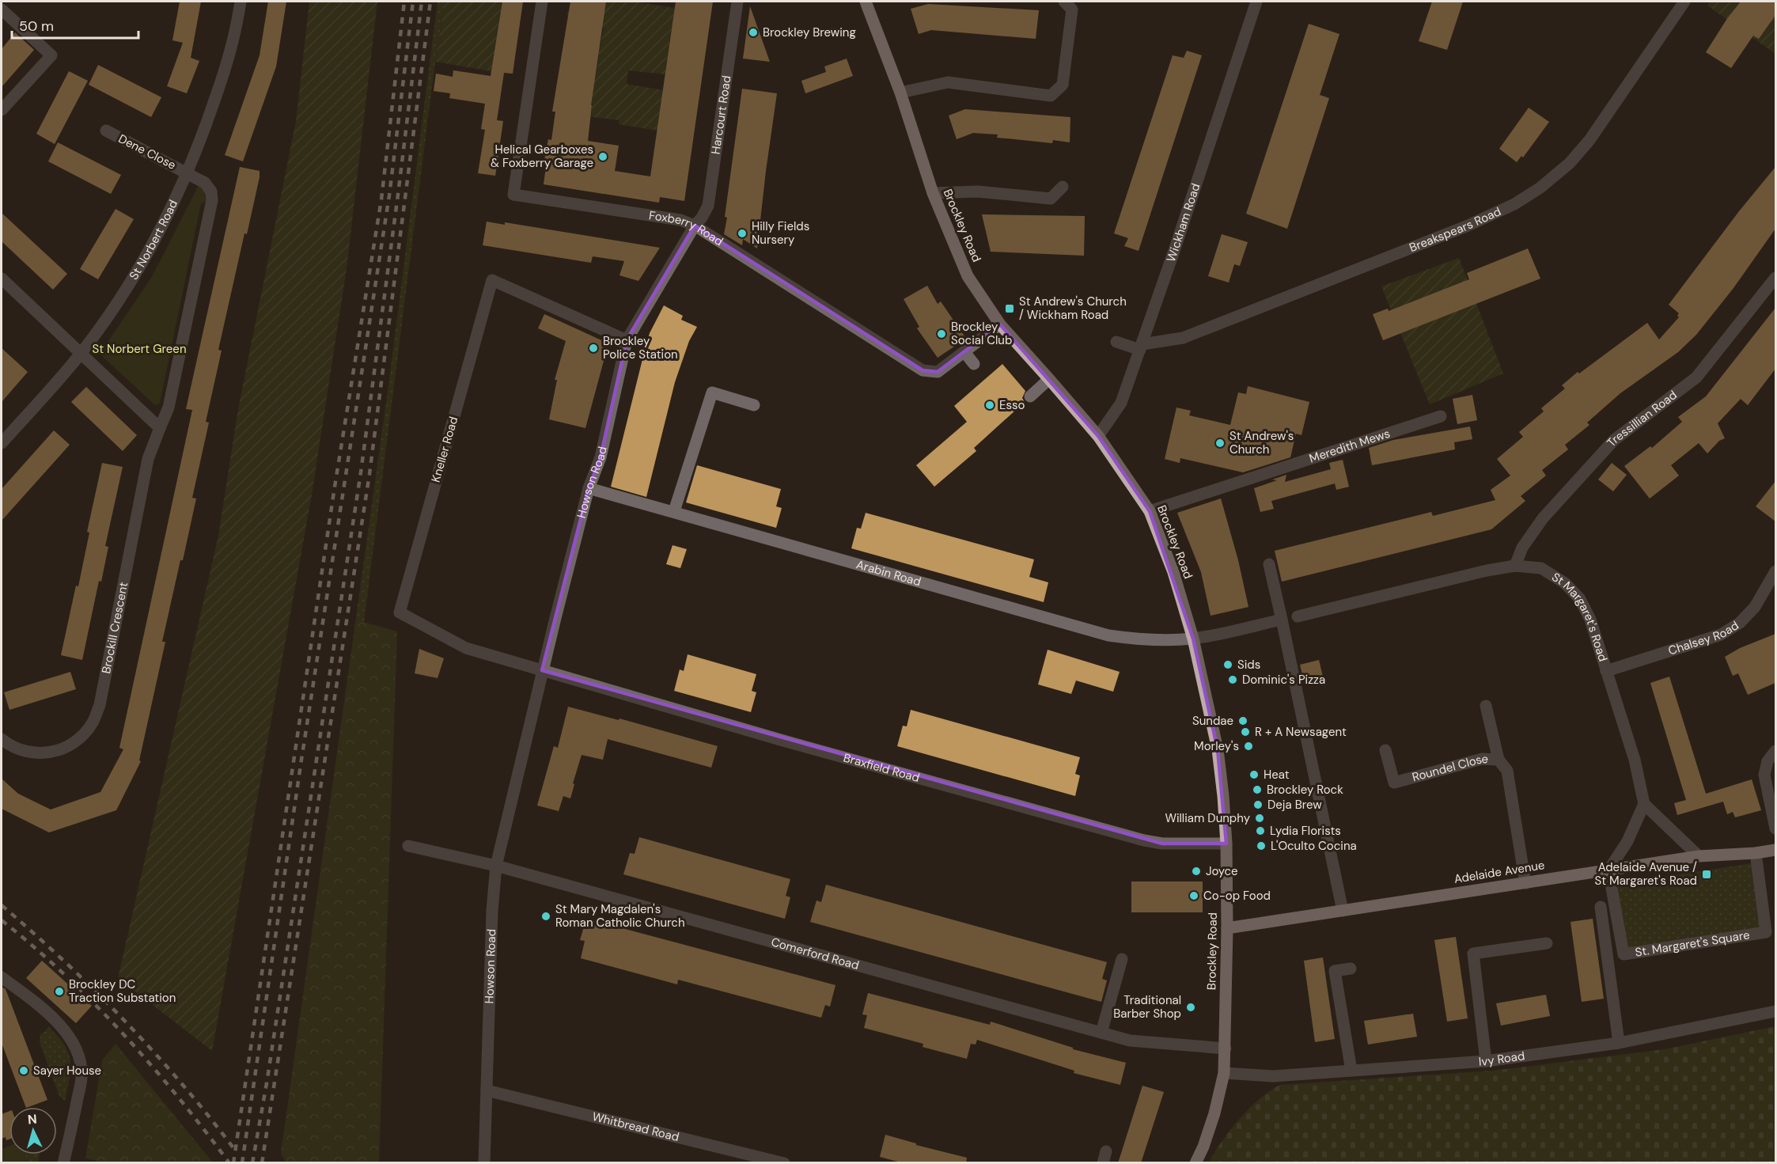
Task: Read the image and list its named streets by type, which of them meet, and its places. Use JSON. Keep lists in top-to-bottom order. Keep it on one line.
{"streets":{"main road":["Brockley Road","Adelaide Avenue"],"street":["Harcourt Road","Dene Close","Wickham Road","Foxberry Road","Breakspears Road","St Norbert Road","Tressillian Road","Meredith Mews","Kneller Road","Howson Road","Arabin Road","St Margaret's Road","Brockill Crescent","Chalsey Road","Braxfield Road","Roundel Close","St. Margaret's Square","Comerford Road","Ivy Road","Whitbread Road"]},"crossings":[["Harcourt Road","Foxberry Road"],["Harcourt Road","Howson Road"],["Dene Close","St Norbert Road"],["Wickham Road","Brockley Road"],["Wickham Road","Breakspears Road"],["Brockley Road","Foxberry Road"],["Brockley Road","Meredith Mews"],["Brockley Road","Arabin Road"],["Brockley Road","Braxfield Road"],["Brockley Road","Adelaide Avenue"],["Brockley Road","Comerford Road"],["Brockley Road","Ivy Road"],["Foxberry Road","Howson Road"],["Tressillian Road","St Margaret's Road"],["Kneller Road","Howson Road"],["Kneller Road","Braxfield Road"],["Howson Road","Arabin Road"],["Howson Road","Braxfield Road"],["Howson Road","Comerford Road"],["Howson Road","Whitbread Road"],["St Margaret's Road","Chalsey Road"],["Roundel Close","Adelaide Avenue"],["Adelaide Avenue","St. Margaret's Square"]],"parks":["St Norbert Green"],"places":{"other":["Brockley Brewing","Helical Gearboxes & Foxberry Garage","Hilly Fields Nursery","Brockley Social Club","Brockley Police Station","Esso","St Andrew's Church","Sids","Dominic's Pizza","Sundae","R + A Newsagent","Morley's","Heat","Brockley Rock","Deja Brew","William Dunphy","Lydia Florists","L'Oculto Cocina","Joyce","Co-op Food","St Mary Magdalen's Roman Catholic Church","Brockley DC Traction Substation","Traditional Barber Shop","Sayer House"],"transit":["St Andrew's Church / Wickham Road","Adelaide Avenue / St Margaret's Road"]},"scale_bar":"50 m","north":"top"}
